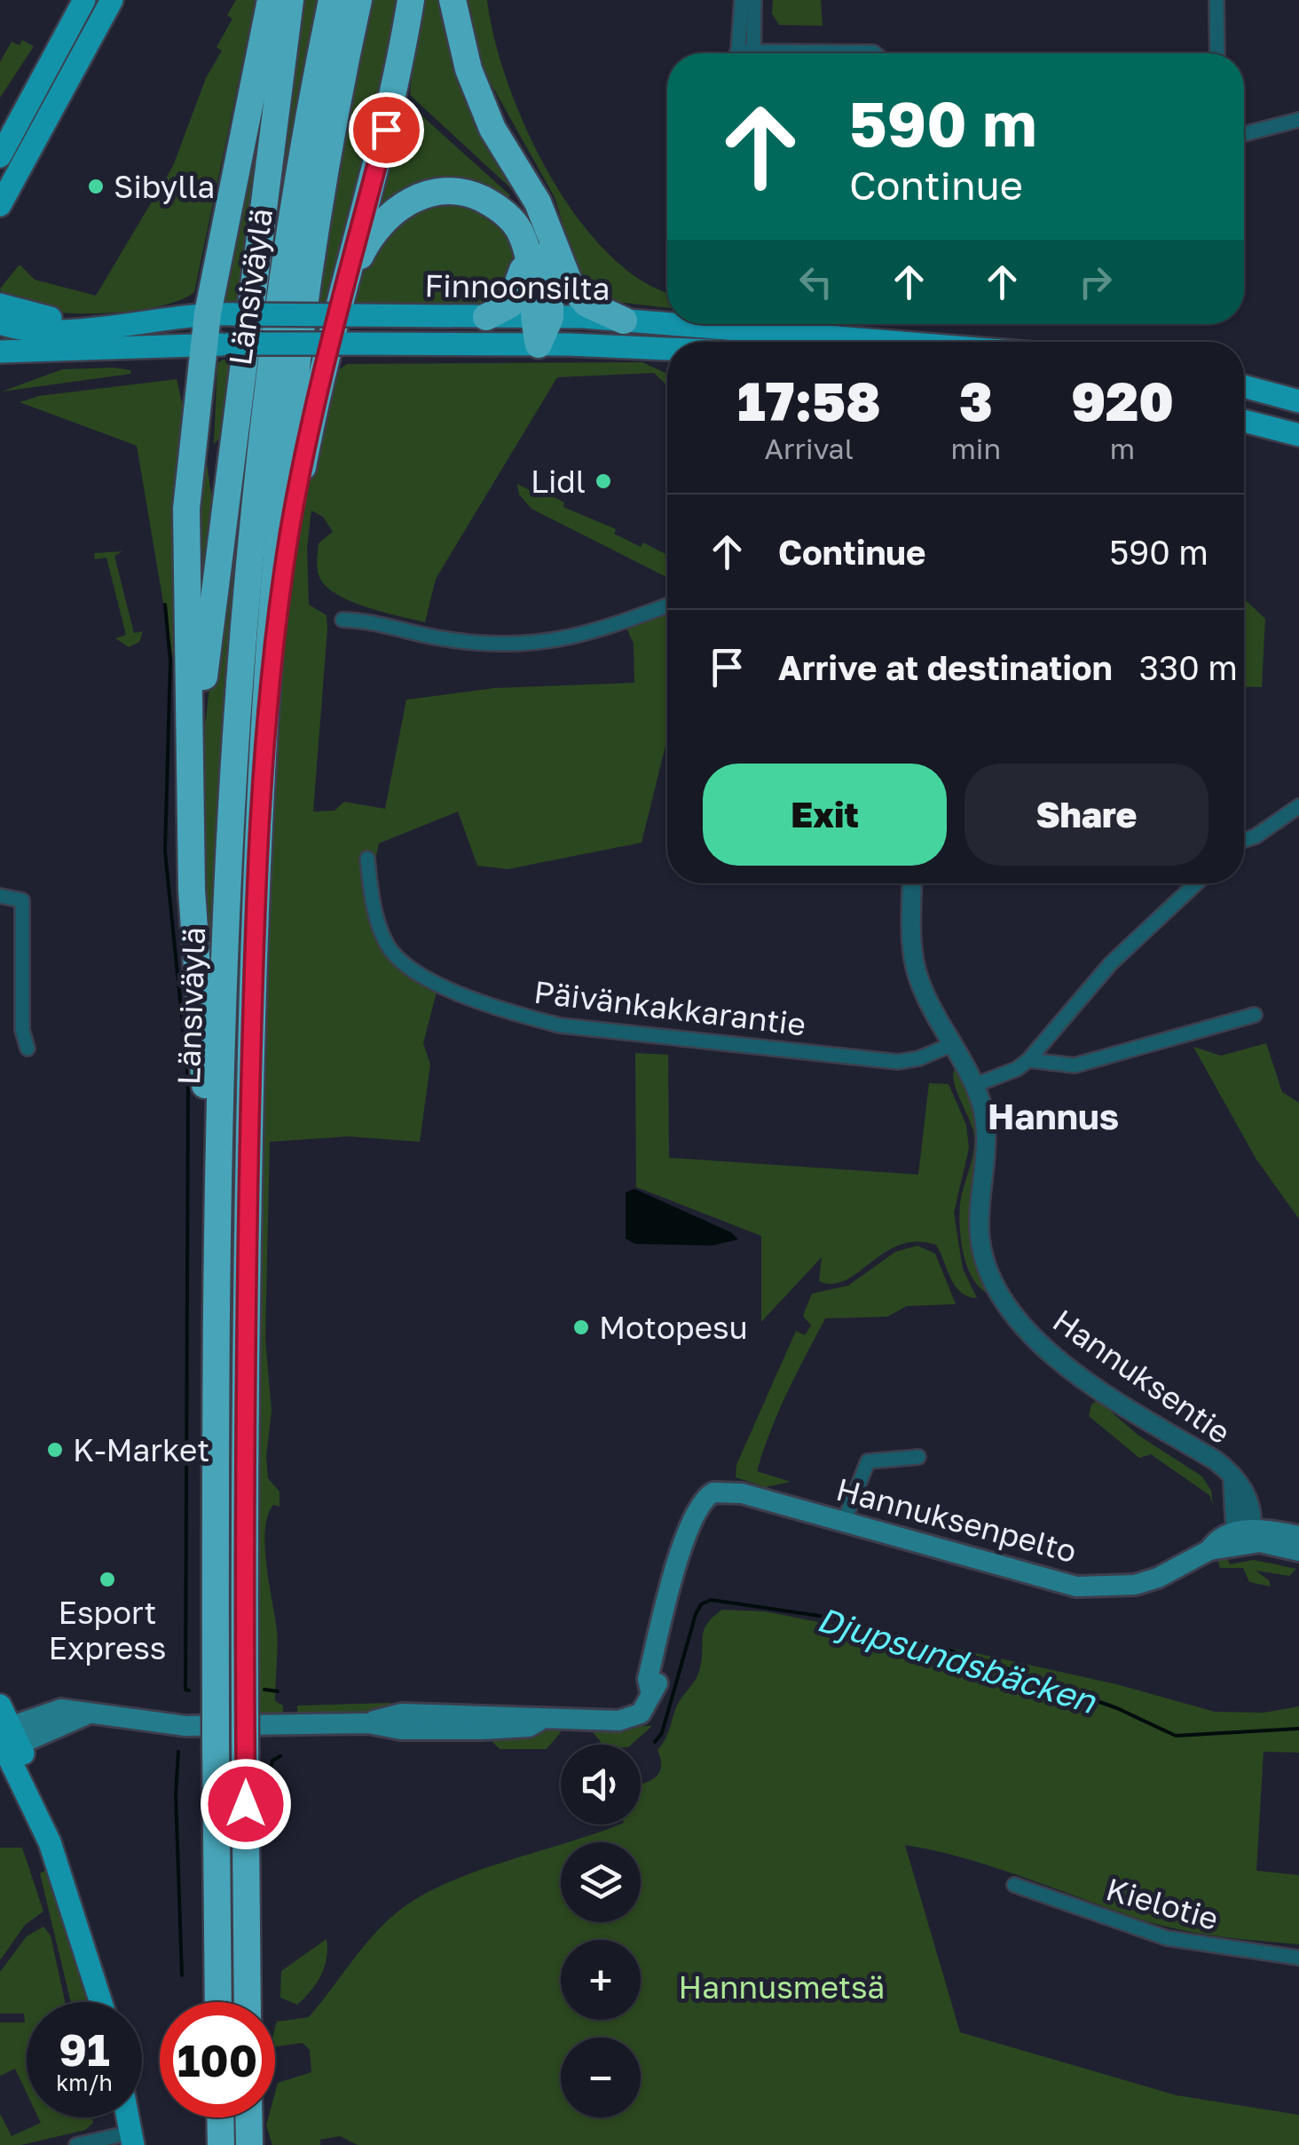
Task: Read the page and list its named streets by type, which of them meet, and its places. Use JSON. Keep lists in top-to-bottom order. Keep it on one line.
{"streets":{"highway":["Länsiväylä"],"main road":["Finnoonsilta","Hannuksenpelto"],"street":["Päivänkakkarantie","Hannuksentie","Kielotie"]},"crossings":[["Päivänkakkarantie","Hannuksentie"],["Hannuksentie","Hannuksenpelto"]],"districts":["Hannus"],"water":["Djupsundsbäcken"],"parks":["Hannusmetsä"],"places":["Sibylla","Lidl","Motopesu","K-Market","Esport Express"],"page":{"turn":["590 m","Continue"],"eta":["17:58","Arrival","3","min","920","m"],"list":[{"name":"Continue","value":"590 m"},{"name":"Arrive at destination","value":"330 m"}],"buttons":["Exit","Share"],"map_buttons":["+","−"],"speed":"91 km/h","limit":"100"}}
